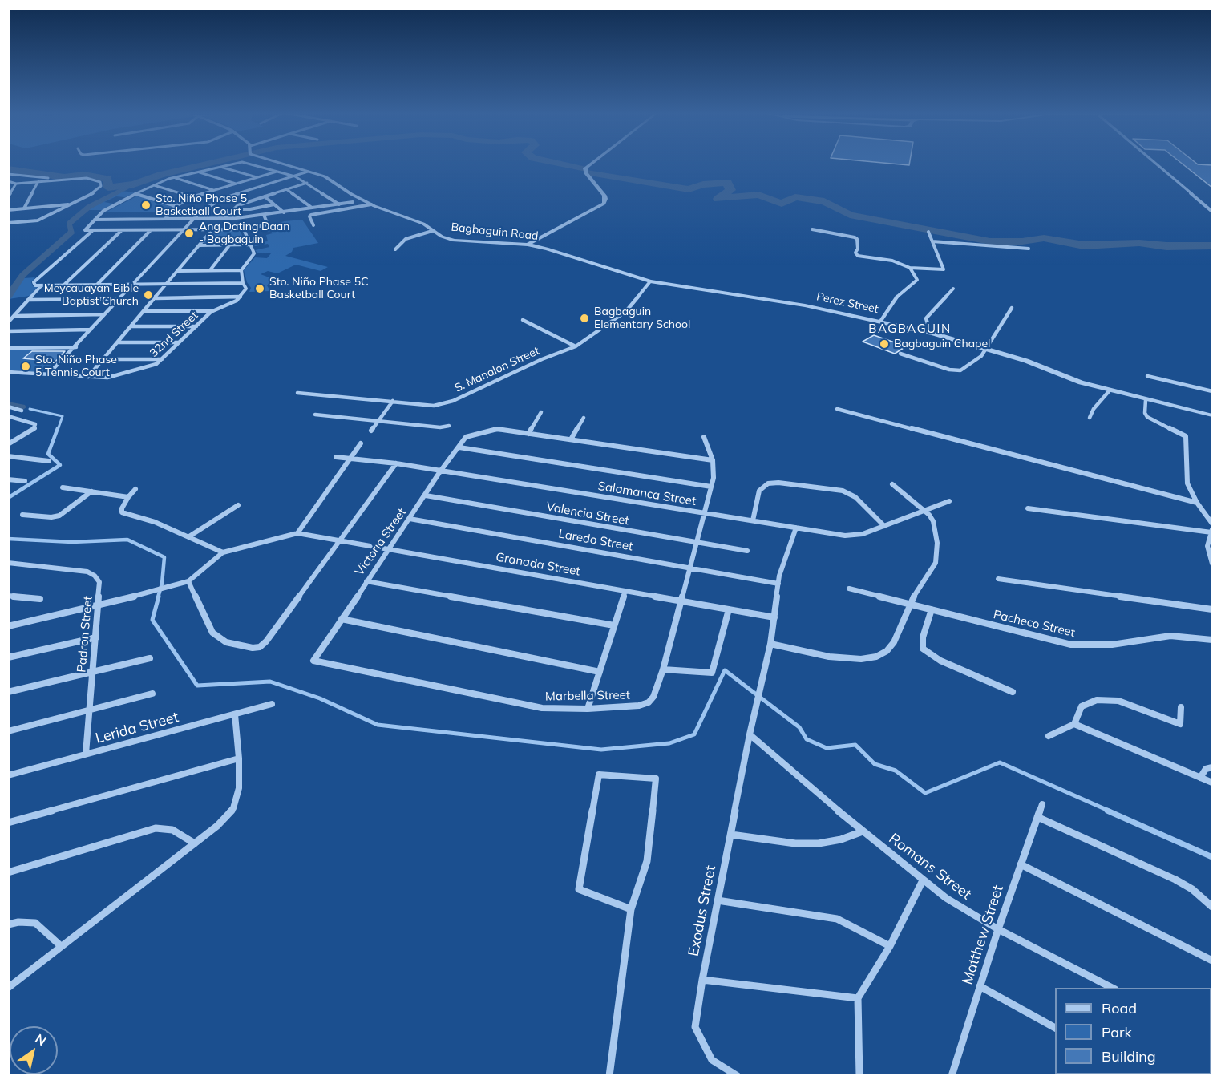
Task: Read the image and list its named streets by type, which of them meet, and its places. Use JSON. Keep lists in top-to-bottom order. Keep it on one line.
{"streets":{"street":["Bagbaguin Road","Perez Street","32nd Street","S. Manalon Street","Salamanca Street","Valencia Street","Laredo Street","Victoria Street","Granada Street","Pacheco Street","Padron Street","Marbella Street","Lerida Street","Romans Street","Exodus Street","Matthew Street"]},"crossings":[["Bagbaguin Road","Perez Street"],["Bagbaguin Road","S. Manalon Street"],["Perez Street","S. Manalon Street"],["Salamanca Street","Victoria Street"],["Salamanca Street","Marbella Street"],["Salamanca Street","Exodus Street"],["Valencia Street","Victoria Street"],["Valencia Street","Marbella Street"],["Laredo Street","Victoria Street"],["Laredo Street","Marbella Street"],["Laredo Street","Exodus Street"],["Victoria Street","Granada Street"],["Victoria Street","Marbella Street"],["Granada Street","Marbella Street"],["Granada Street","Exodus Street"],["Padron Street","Lerida Street"],["Romans Street","Exodus Street"],["Romans Street","Matthew Street"]],"districts":["BAGBAGUIN"],"places":["Sto. Niño Phase 5 Basketball Court","Ang Dating Daan - Bagbaguin","Sto. Niño Phase 5C Basketball Court","Meycauayan Bible Baptist Church","Bagbaguin Elementary School","Bagbaguin Chapel","Sto. Niño Phase 5 Tennis Court"],"legend":["Road","Park","Building"],"north":"top right"}
